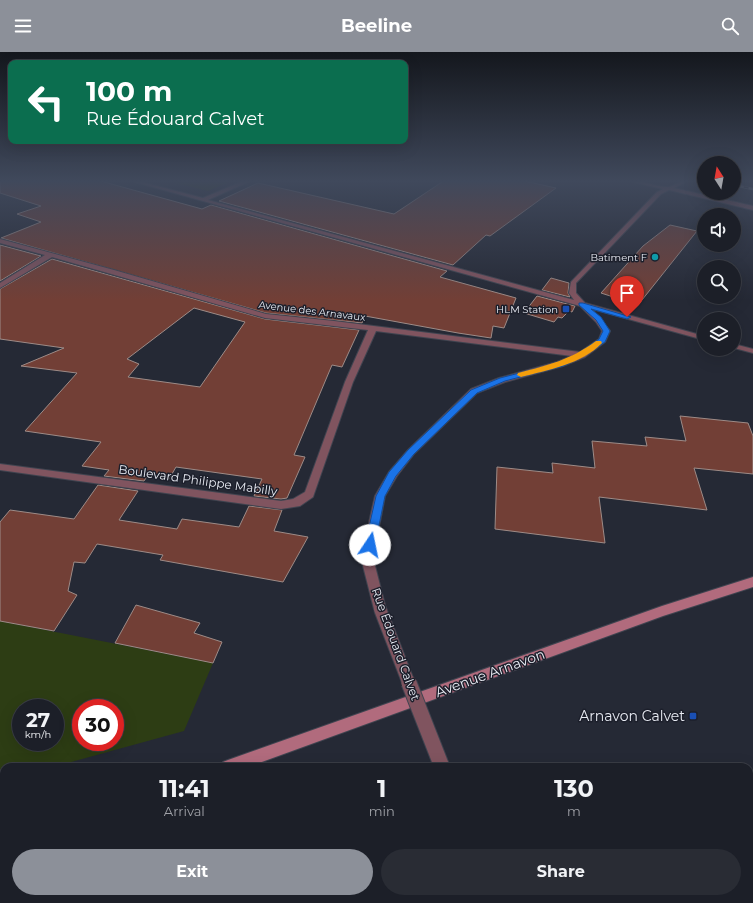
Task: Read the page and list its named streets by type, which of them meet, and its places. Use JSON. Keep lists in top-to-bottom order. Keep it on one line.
{"streets":{"main road":["Avenue Arnavon"],"street":["Avenue des Arnavaux","Boulevard Philippe Mabilly","Rue Édouard Calvet"]},"crossings":[["Avenue des Arnavaux","Boulevard Philippe Mabilly"],["Avenue des Arnavaux","Rue Édouard Calvet"]],"places":{"other":["Batiment F"],"transit":["HLM Station","Arnavon Calvet"]},"north":"top","page":{"header":"Beeline","turn":["100 m","Rue Édouard Calvet"],"speed":"27 km/h","limit":"30","eta":["11:41","Arrival","1","min","130","m"],"buttons":["Exit","Share"]}}
